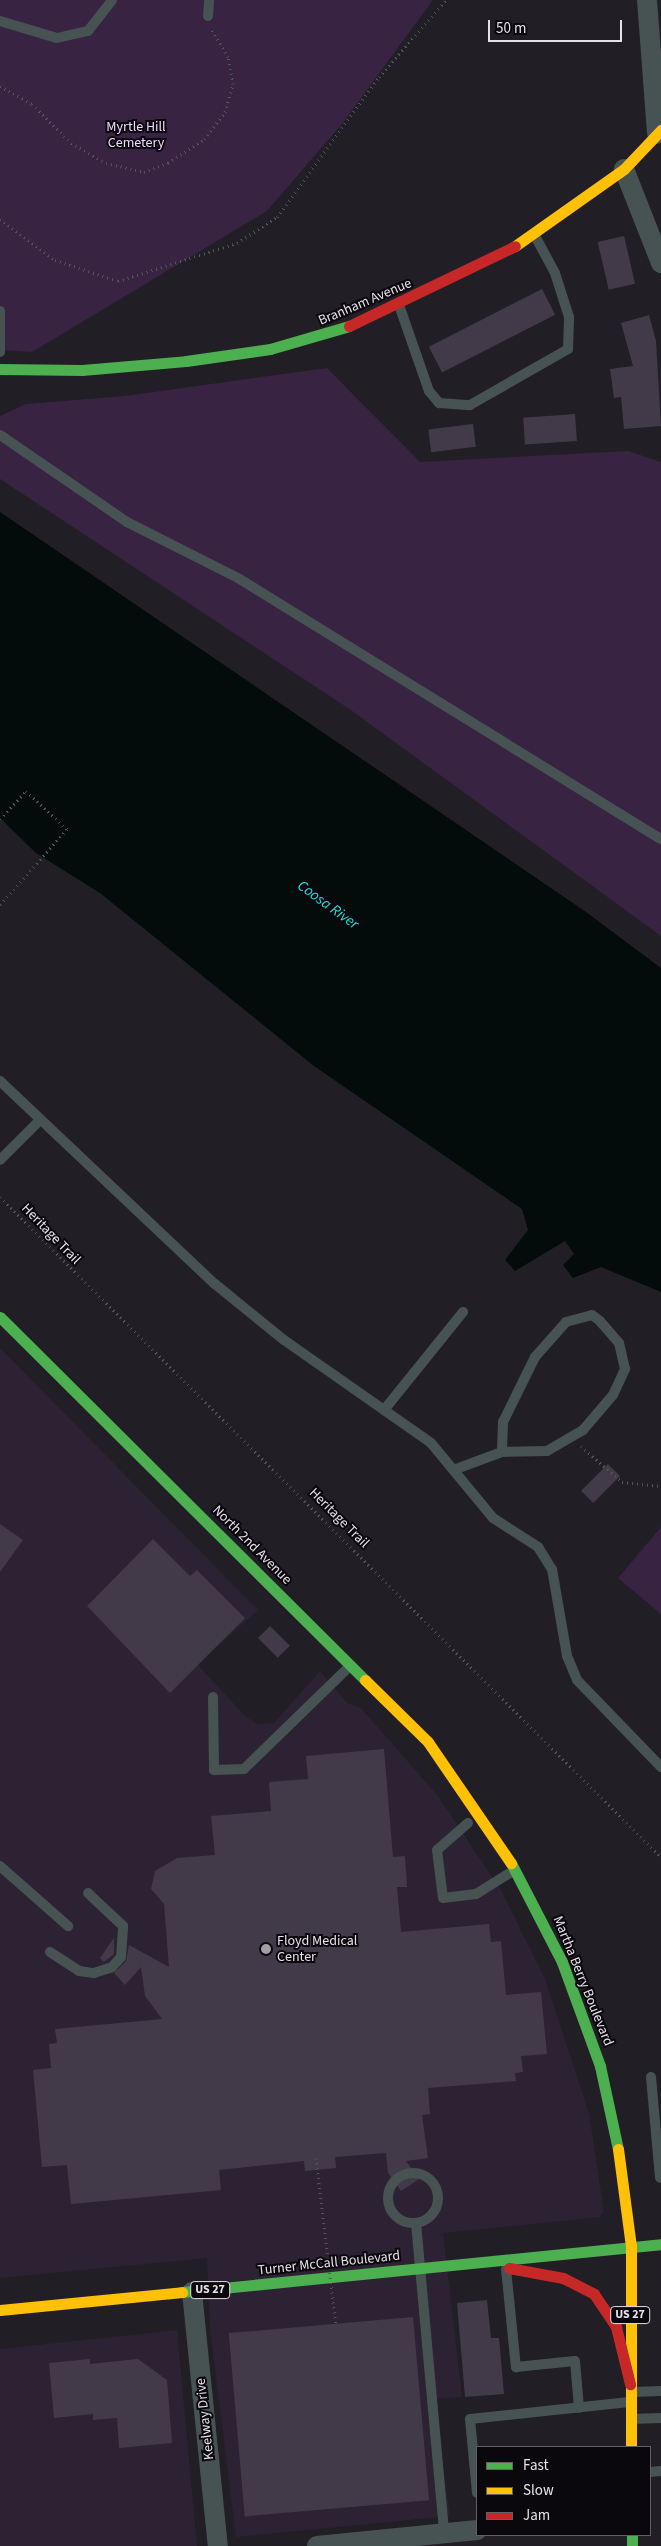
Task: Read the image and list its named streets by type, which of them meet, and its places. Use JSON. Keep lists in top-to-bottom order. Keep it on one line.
{"streets":{"main road":["Branham Avenue","North 2nd Avenue","Martha Berry Boulevard","Turner McCall Boulevard","US 27"],"street":["Keelway Drive"],"path":["Heritage Trail"]},"crossings":[["North 2nd Avenue","Martha Berry Boulevard"],["Martha Berry Boulevard","Turner McCall Boulevard"],["Martha Berry Boulevard","US 27"],["Turner McCall Boulevard","US 27"],["Turner McCall Boulevard","Keelway Drive"]],"water":["Coosa River"],"parks":["Myrtle Hill Cemetery"],"places":["Floyd Medical Center"],"legend":["Fast","Slow","Jam"],"scale_bar":"50 m"}
